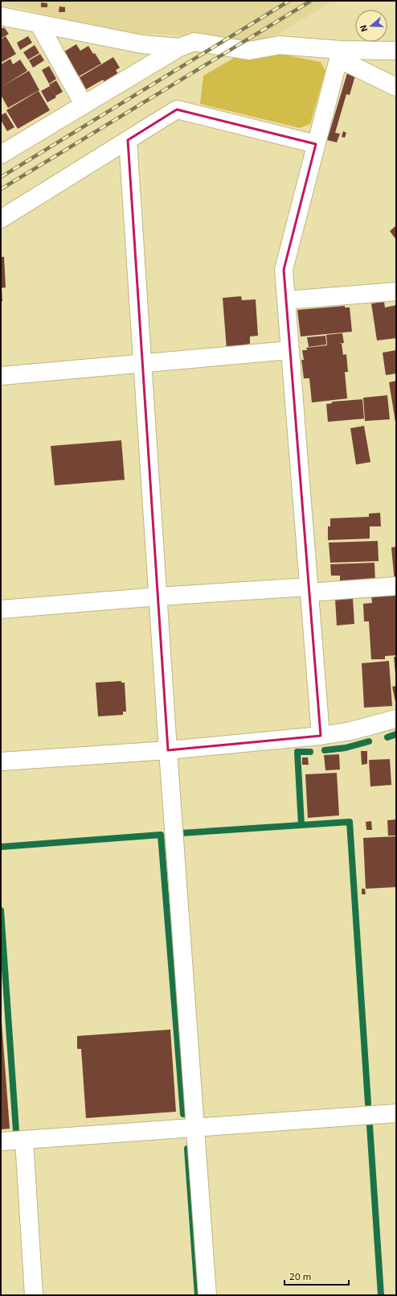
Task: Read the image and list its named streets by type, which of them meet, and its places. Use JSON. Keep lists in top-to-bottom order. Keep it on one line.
{"scale_bar":"20 m","north":"left"}
